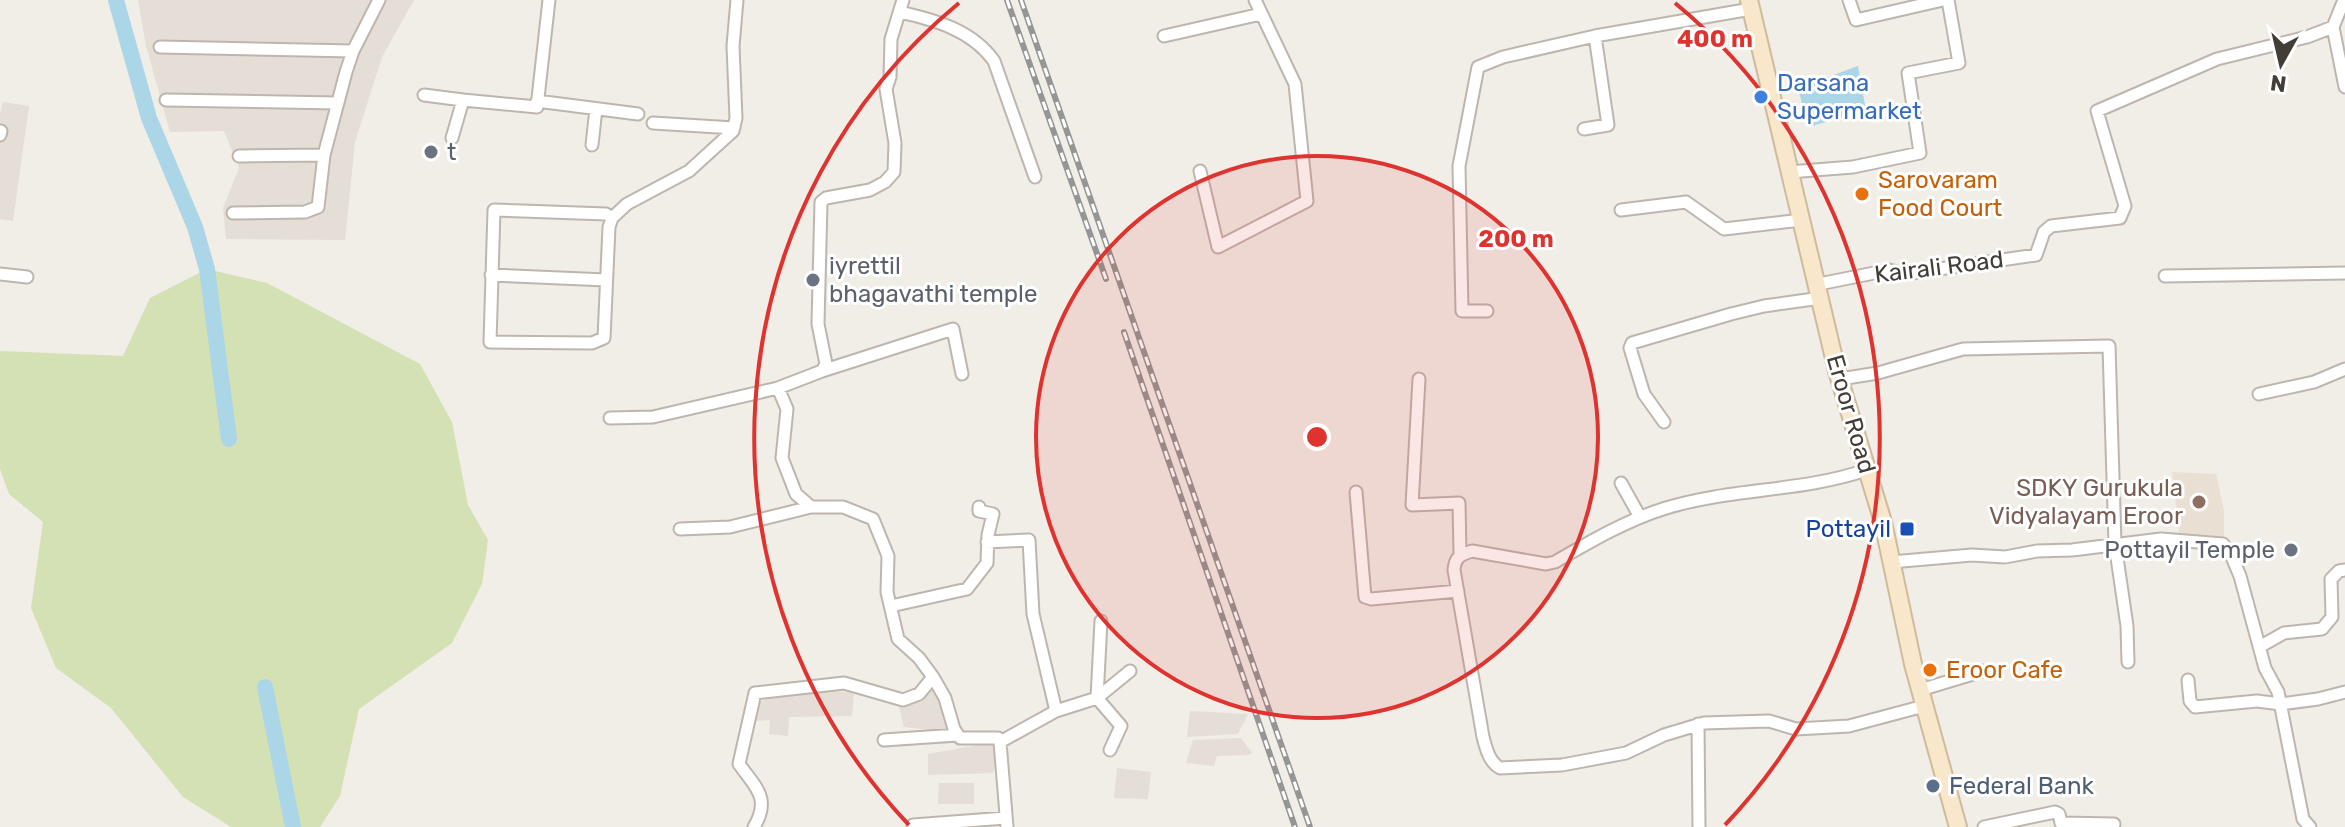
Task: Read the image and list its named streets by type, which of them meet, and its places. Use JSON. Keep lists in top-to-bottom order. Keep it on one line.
{"streets":{"main road":["Eroor Road"],"street":["Kairali Road"]},"crossings":[["Kairali Road","Eroor Road"]],"places":{"other":["Darsana Supermarket","t","Sarovaram Food Court","iyrettil bhagavathi temple","SDKY Gurukula Vidyalayam Eroor","Pottayil Temple","Eroor Cafe","Federal Bank"],"transit":["Pottayil"]},"north":"bottom","rings":["400 m","200 m"]}
